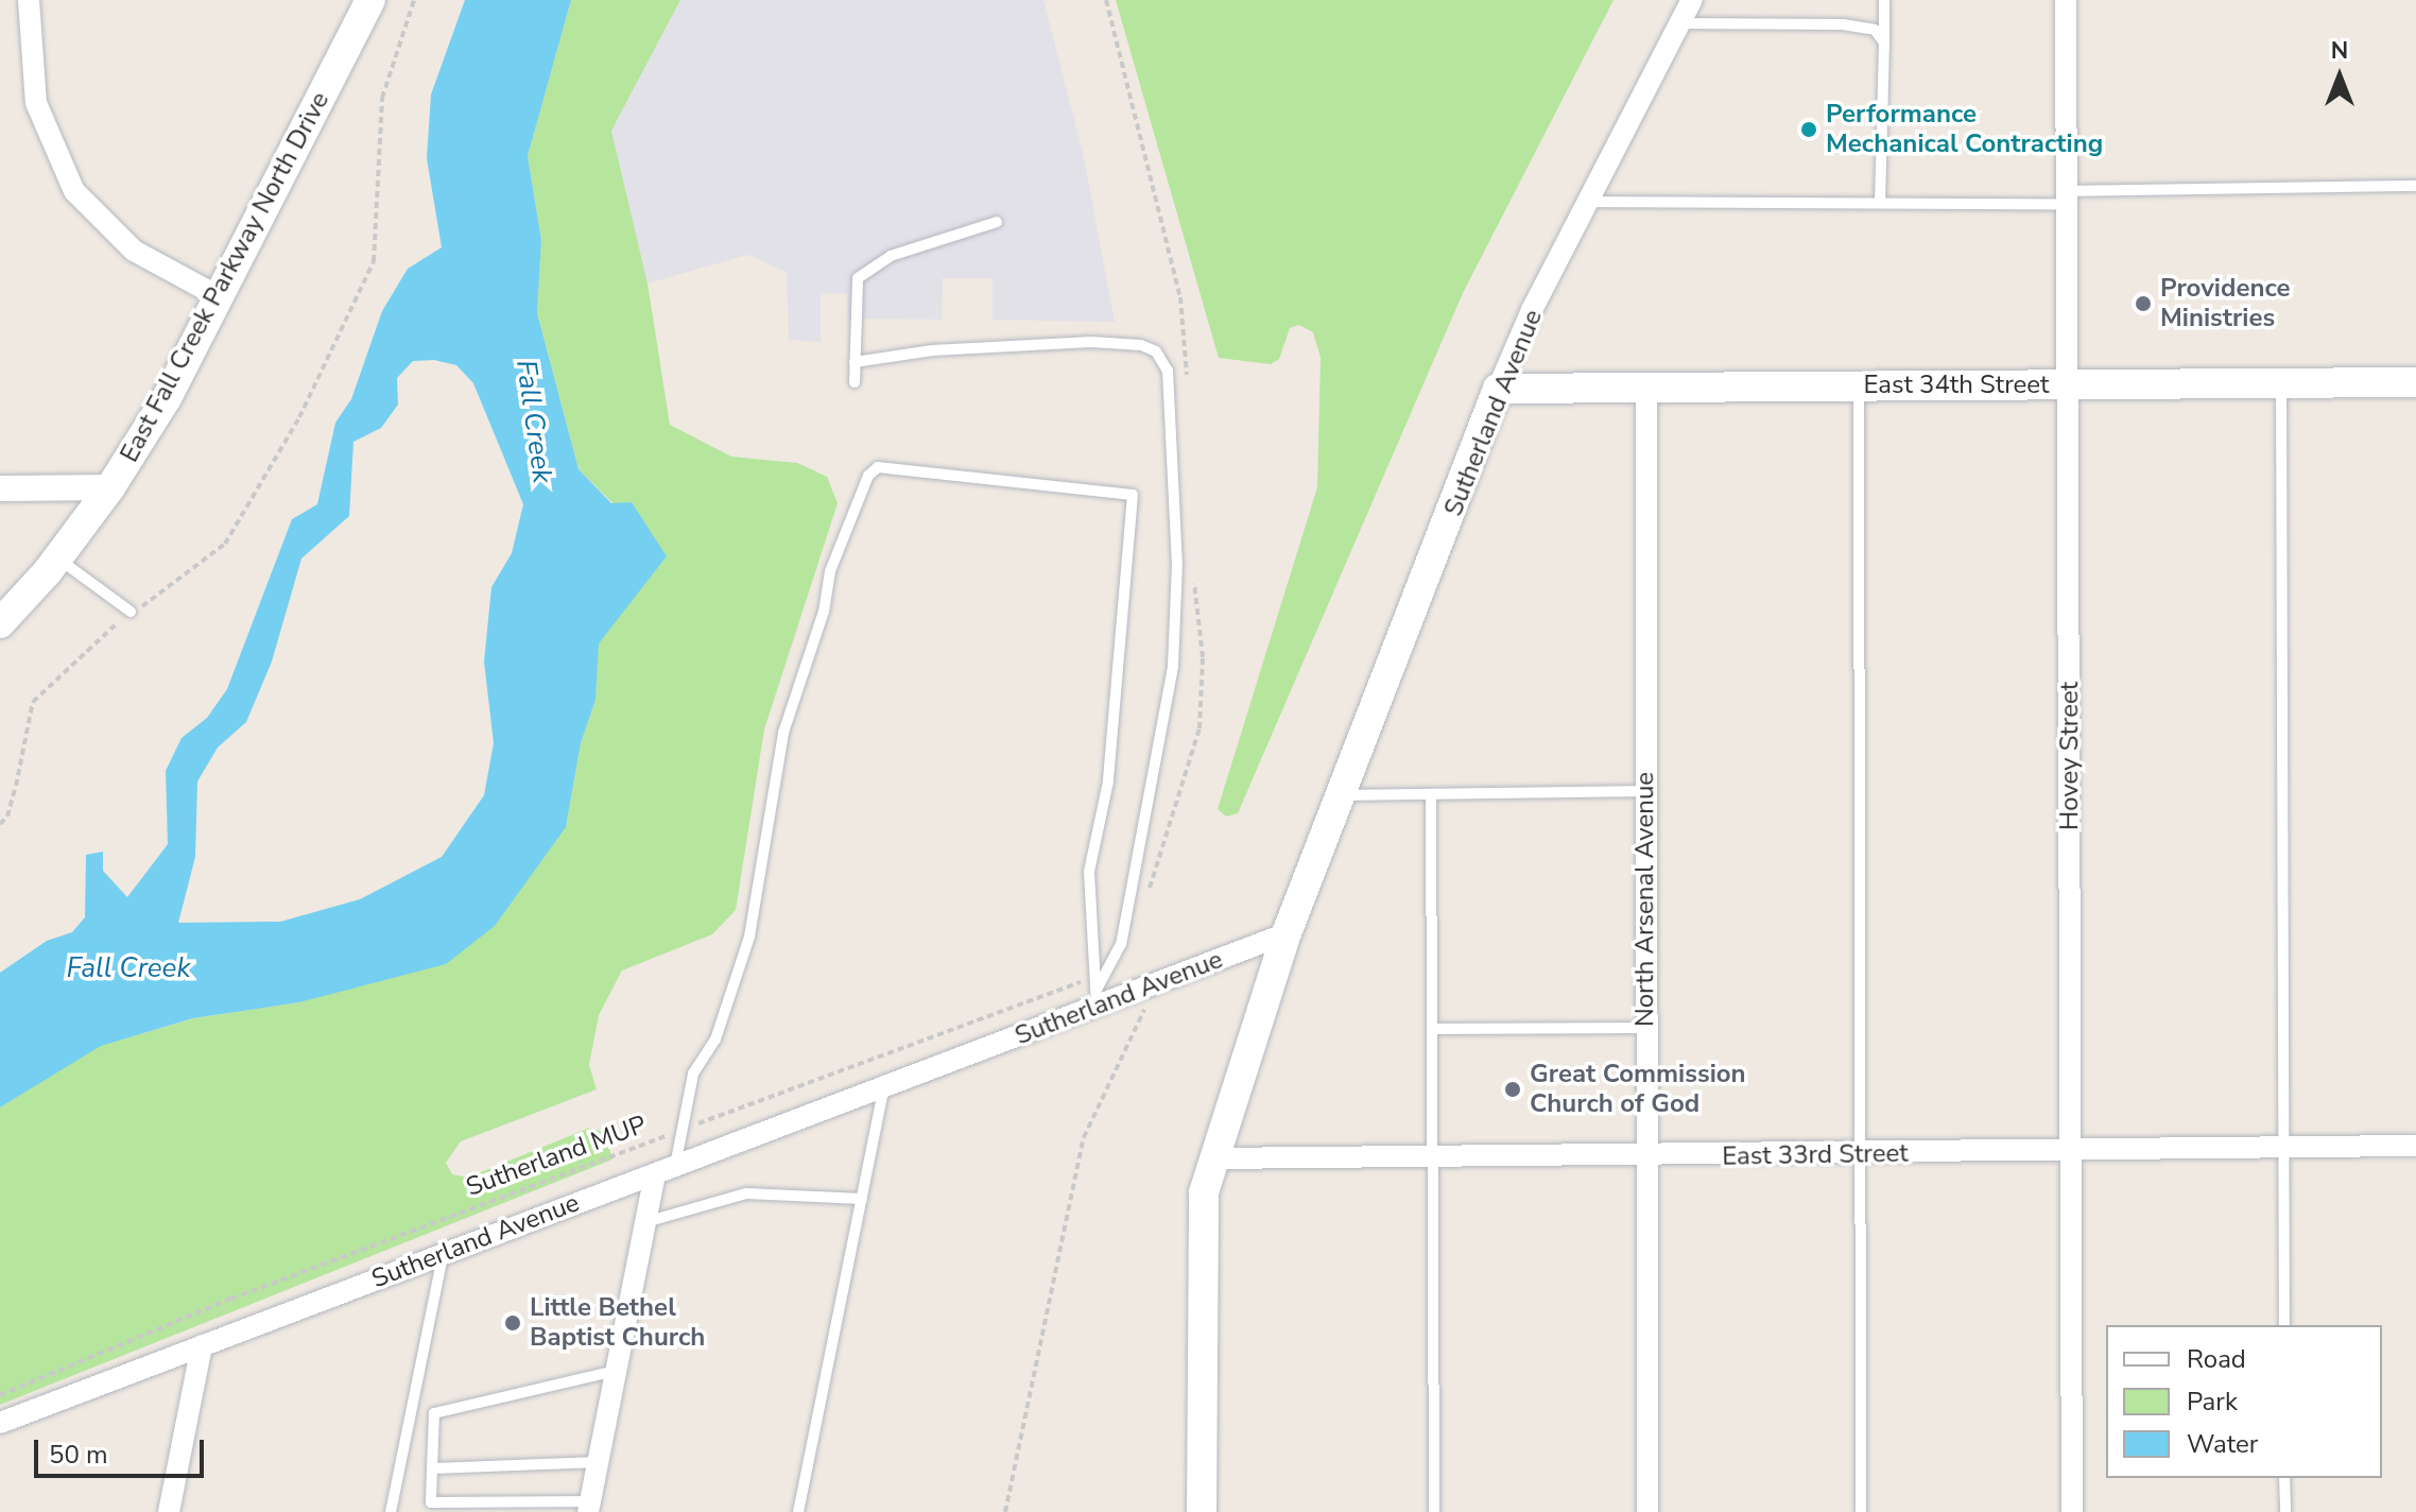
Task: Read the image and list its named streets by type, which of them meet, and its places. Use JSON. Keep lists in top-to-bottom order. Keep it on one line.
{"streets":{"main road":["East Fall Creek Parkway North Drive","East 34th Street","Sutherland Avenue"],"street":["Hovey Street","North Arsenal Avenue","East 33rd Street"],"path":["Sutherland MUP"]},"crossings":[["East 34th Street","Sutherland Avenue"],["East 34th Street","Hovey Street"],["East 34th Street","North Arsenal Avenue"],["Hovey Street","East 33rd Street"],["North Arsenal Avenue","East 33rd Street"]],"water":["Fall Creek"],"places":["Performance Mechanical Contracting","Providence Ministries","Great Commission Church of God","Little Bethel Baptist Church"],"legend":["Road","Park","Water"],"scale_bar":"50 m","north":"top"}
